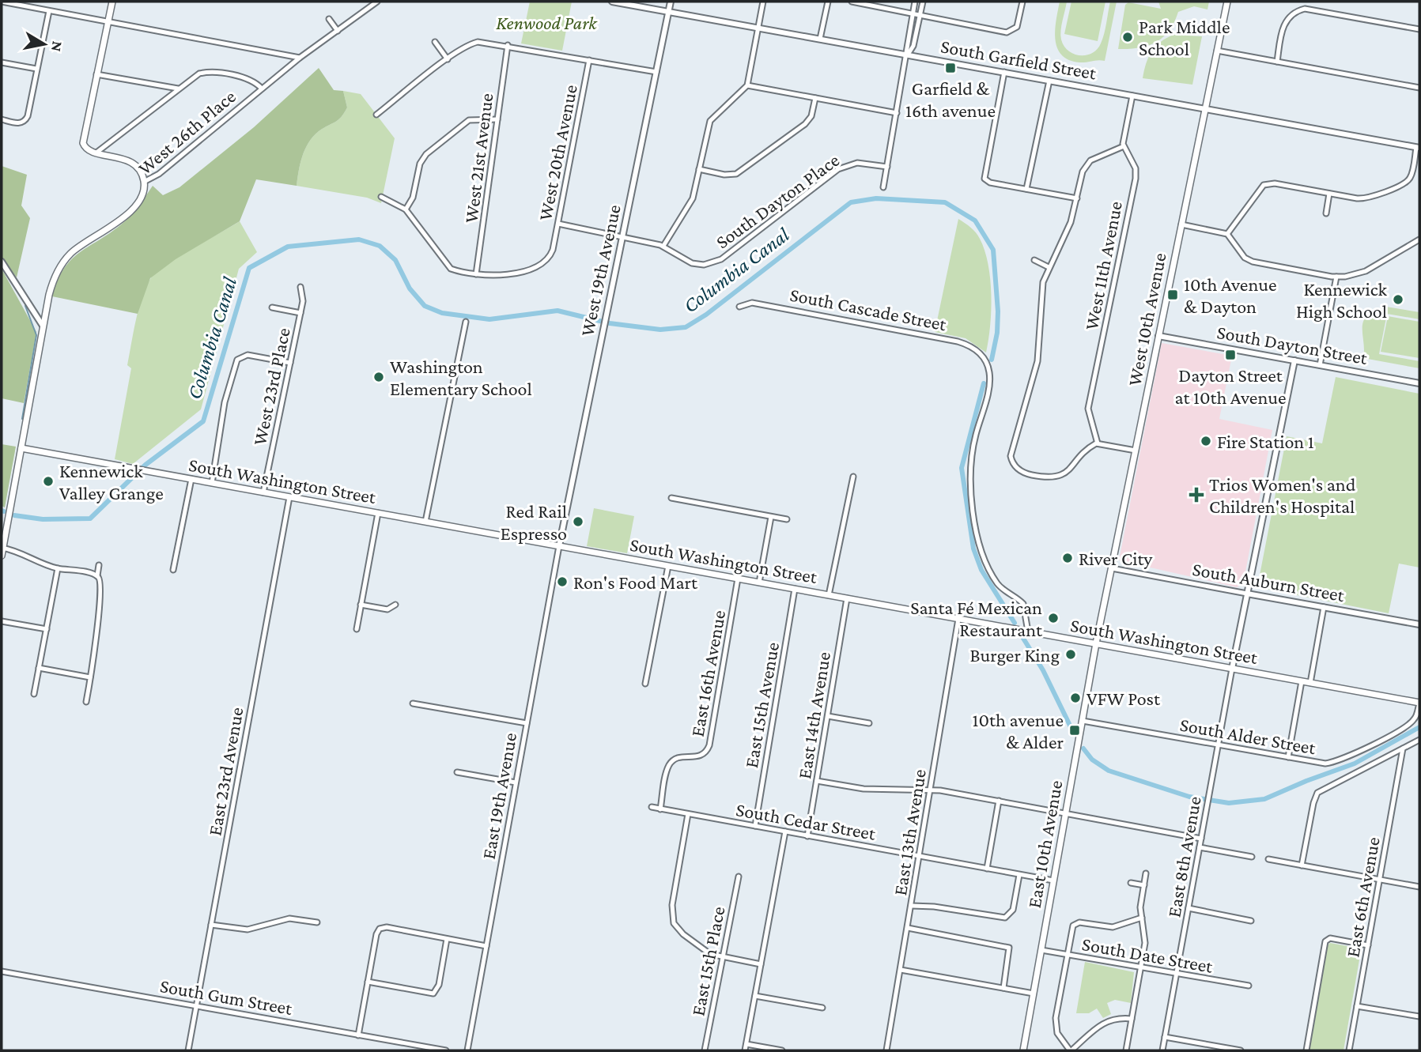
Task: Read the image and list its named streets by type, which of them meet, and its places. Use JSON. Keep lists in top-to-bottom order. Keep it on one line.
{"streets":{"main road":["West 26th Place","West 10th Avenue","South Washington Street","East 10th Avenue"],"street":["South Garfield Street","West 20th Avenue","West 21st Avenue","South Dayton Place","West 11th Avenue","West 19th Avenue","South Cascade Street","South Dayton Street","West 23rd Place","South Auburn Street","East 16th Avenue","East 15th Avenue","East 14th Avenue","South Alder Street","East 23rd Avenue","East 19th Avenue","South Cedar Street","East 13th Avenue","East 8th Avenue","East 6th Avenue","South Date Street","East 15th Place","South Gum Street"]},"crossings":[["South Garfield Street","West 19th Avenue"],["South Garfield Street","West 10th Avenue"],["West 20th Avenue","West 21st Avenue"],["West 20th Avenue","South Dayton Place"],["South Dayton Place","West 19th Avenue"],["West 19th Avenue","South Washington Street"],["West 19th Avenue","East 19th Avenue"],["South Cascade Street","South Washington Street"],["West 10th Avenue","South Dayton Street"],["West 10th Avenue","South Washington Street"],["West 10th Avenue","South Auburn Street"],["West 10th Avenue","East 10th Avenue"],["West 23rd Place","South Washington Street"],["South Washington Street","East 16th Avenue"],["South Washington Street","East 15th Avenue"],["South Washington Street","East 14th Avenue"],["South Washington Street","South Alder Street"],["South Washington Street","East 23rd Avenue"],["South Washington Street","East 19th Avenue"],["South Washington Street","East 13th Avenue"],["South Washington Street","East 10th Avenue"],["South Washington Street","East 8th Avenue"],["East 16th Avenue","South Cedar Street"],["East 15th Avenue","South Cedar Street"],["East 14th Avenue","South Cedar Street"],["South Alder Street","East 10th Avenue"],["South Alder Street","East 8th Avenue"],["East 23rd Avenue","South Gum Street"],["South Cedar Street","East 13th Avenue"],["South Cedar Street","East 10th Avenue"],["East 10th Avenue","South Date Street"],["East 8th Avenue","South Date Street"]],"water":["Columbia Canal"],"parks":["Kenwood Park"],"places":{"other":["Park Middle School","Kennewick High School","Washington Elementary School","Fire Station 1","Kennewick Valley Grange","Red Rail Espresso","River City","Ron's Food Mart","Santa Fé Mexican Restaurant","Burger King","VFW Post"],"transit":["Garfield & 16th avenue","10th Avenue & Dayton","Dayton Street at 10th Avenue","10th avenue & Alder"],"health":["Trios Women's and Children's Hospital"]},"north":"right"}
